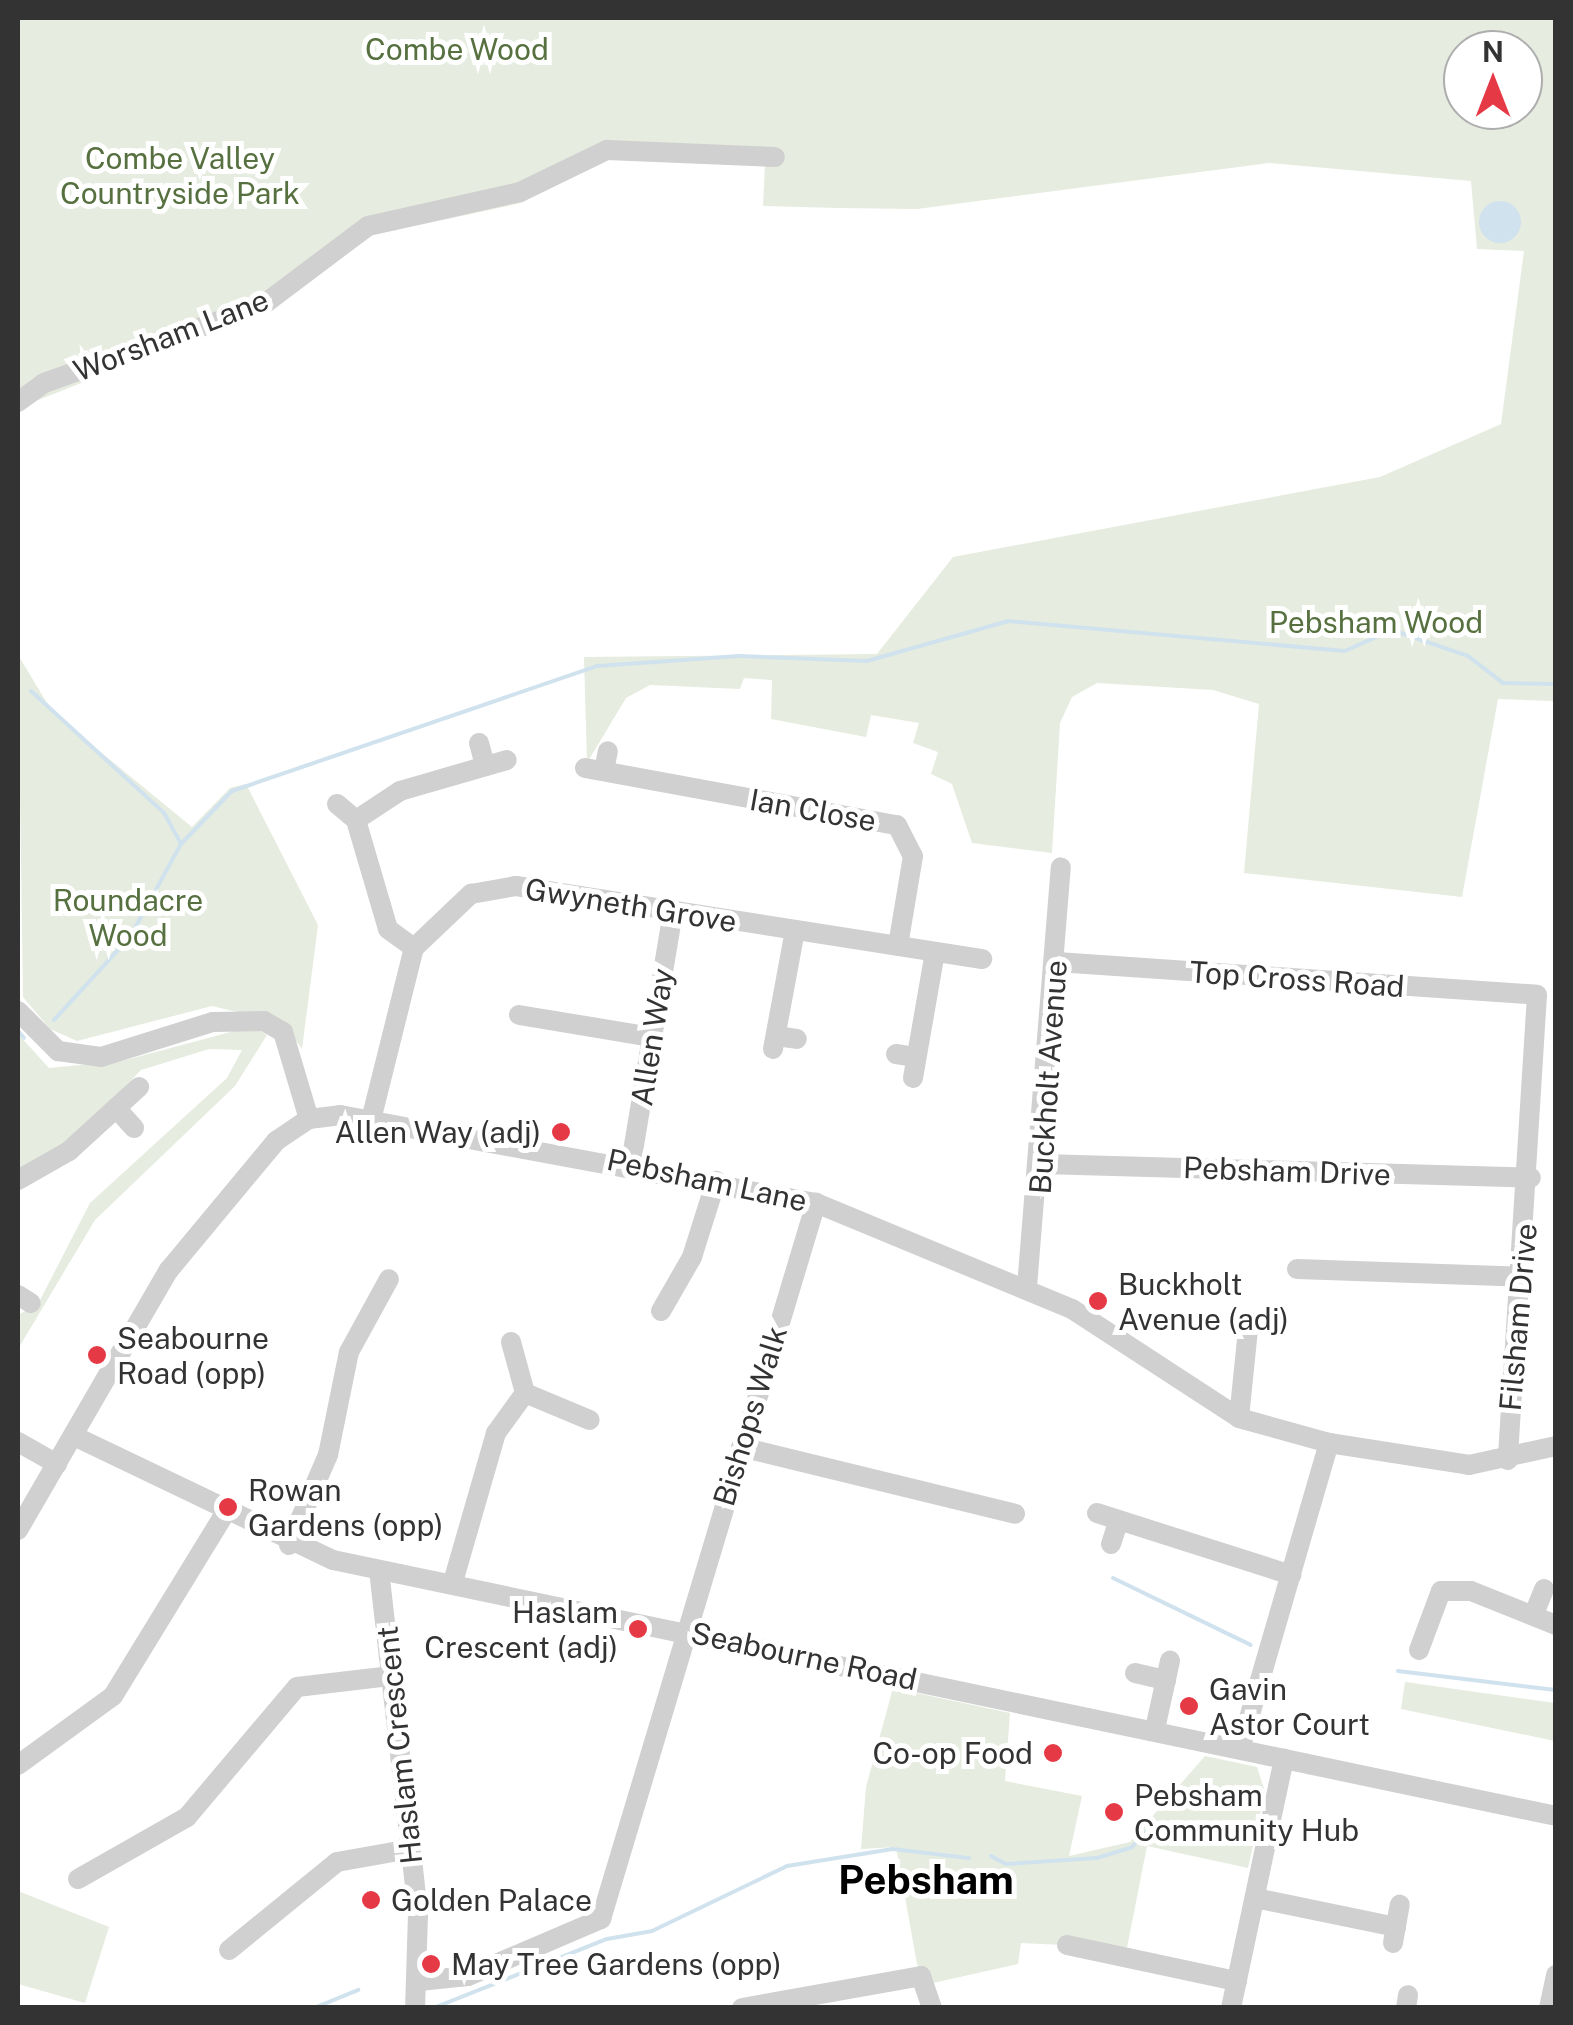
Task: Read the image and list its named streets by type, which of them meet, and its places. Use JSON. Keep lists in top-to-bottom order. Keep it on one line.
{"streets":{"street":["Worsham Lane","Ian Close","Gwyneth Grove","Top Cross Road","Allen Way","Buckholt Avenue","Pebsham Drive","Pebsham Lane","Filsham Drive","Bishops Walk","Seabourne Road","Haslam Crescent"]},"crossings":[["Ian Close","Gwyneth Grove"],["Gwyneth Grove","Allen Way"],["Top Cross Road","Buckholt Avenue"],["Top Cross Road","Filsham Drive"],["Allen Way","Pebsham Lane"],["Buckholt Avenue","Pebsham Drive"],["Buckholt Avenue","Pebsham Lane"],["Pebsham Drive","Filsham Drive"],["Pebsham Lane","Filsham Drive"],["Pebsham Lane","Bishops Walk"],["Bishops Walk","Seabourne Road"],["Seabourne Road","Haslam Crescent"]],"districts":["Pebsham"],"parks":["Combe Wood","Combe Valley Countryside Park","Pebsham Wood","Roundacre Wood"],"places":["Allen Way (adj)","Buckholt Avenue (adj)","Seabourne Road (opp)","Rowan Gardens (opp)","Haslam Crescent (adj)","Gavin Astor Court","Co-op Food","Pebsham Community Hub","Golden Palace","May Tree Gardens (opp)"],"north":"top"}
